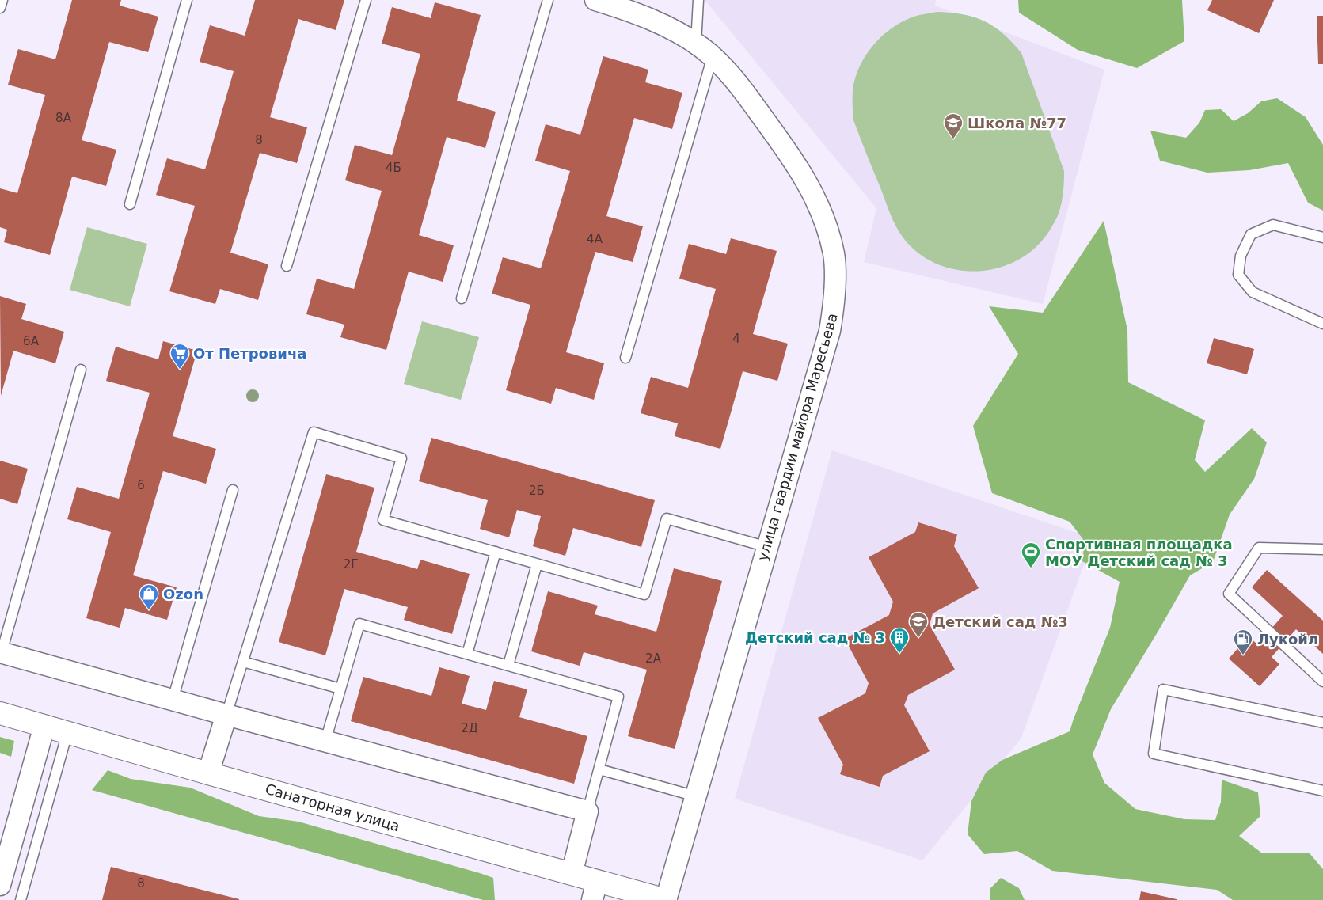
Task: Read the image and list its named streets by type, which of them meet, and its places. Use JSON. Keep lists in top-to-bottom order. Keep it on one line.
{"streets":{"street":["улица гвардии майора Маресьева","Санаторная улица"]},"crossings":[["улица гвардии майора Маресьева","Санаторная улица"]],"places":{"school or university":["Школа №77","Детский сад №3"],"supermarket":["От Петровича"],"sports":["Спортивная площадка МОУ Детский сад № 3"],"shop":["Ozon"],"building":["Детский сад № 3"],"fuel station":["Лукойл"]},"house_numbers":["8А","8","4Б","4А","4","6А","6","2Б","2Г","2А","2Д","8"]}
